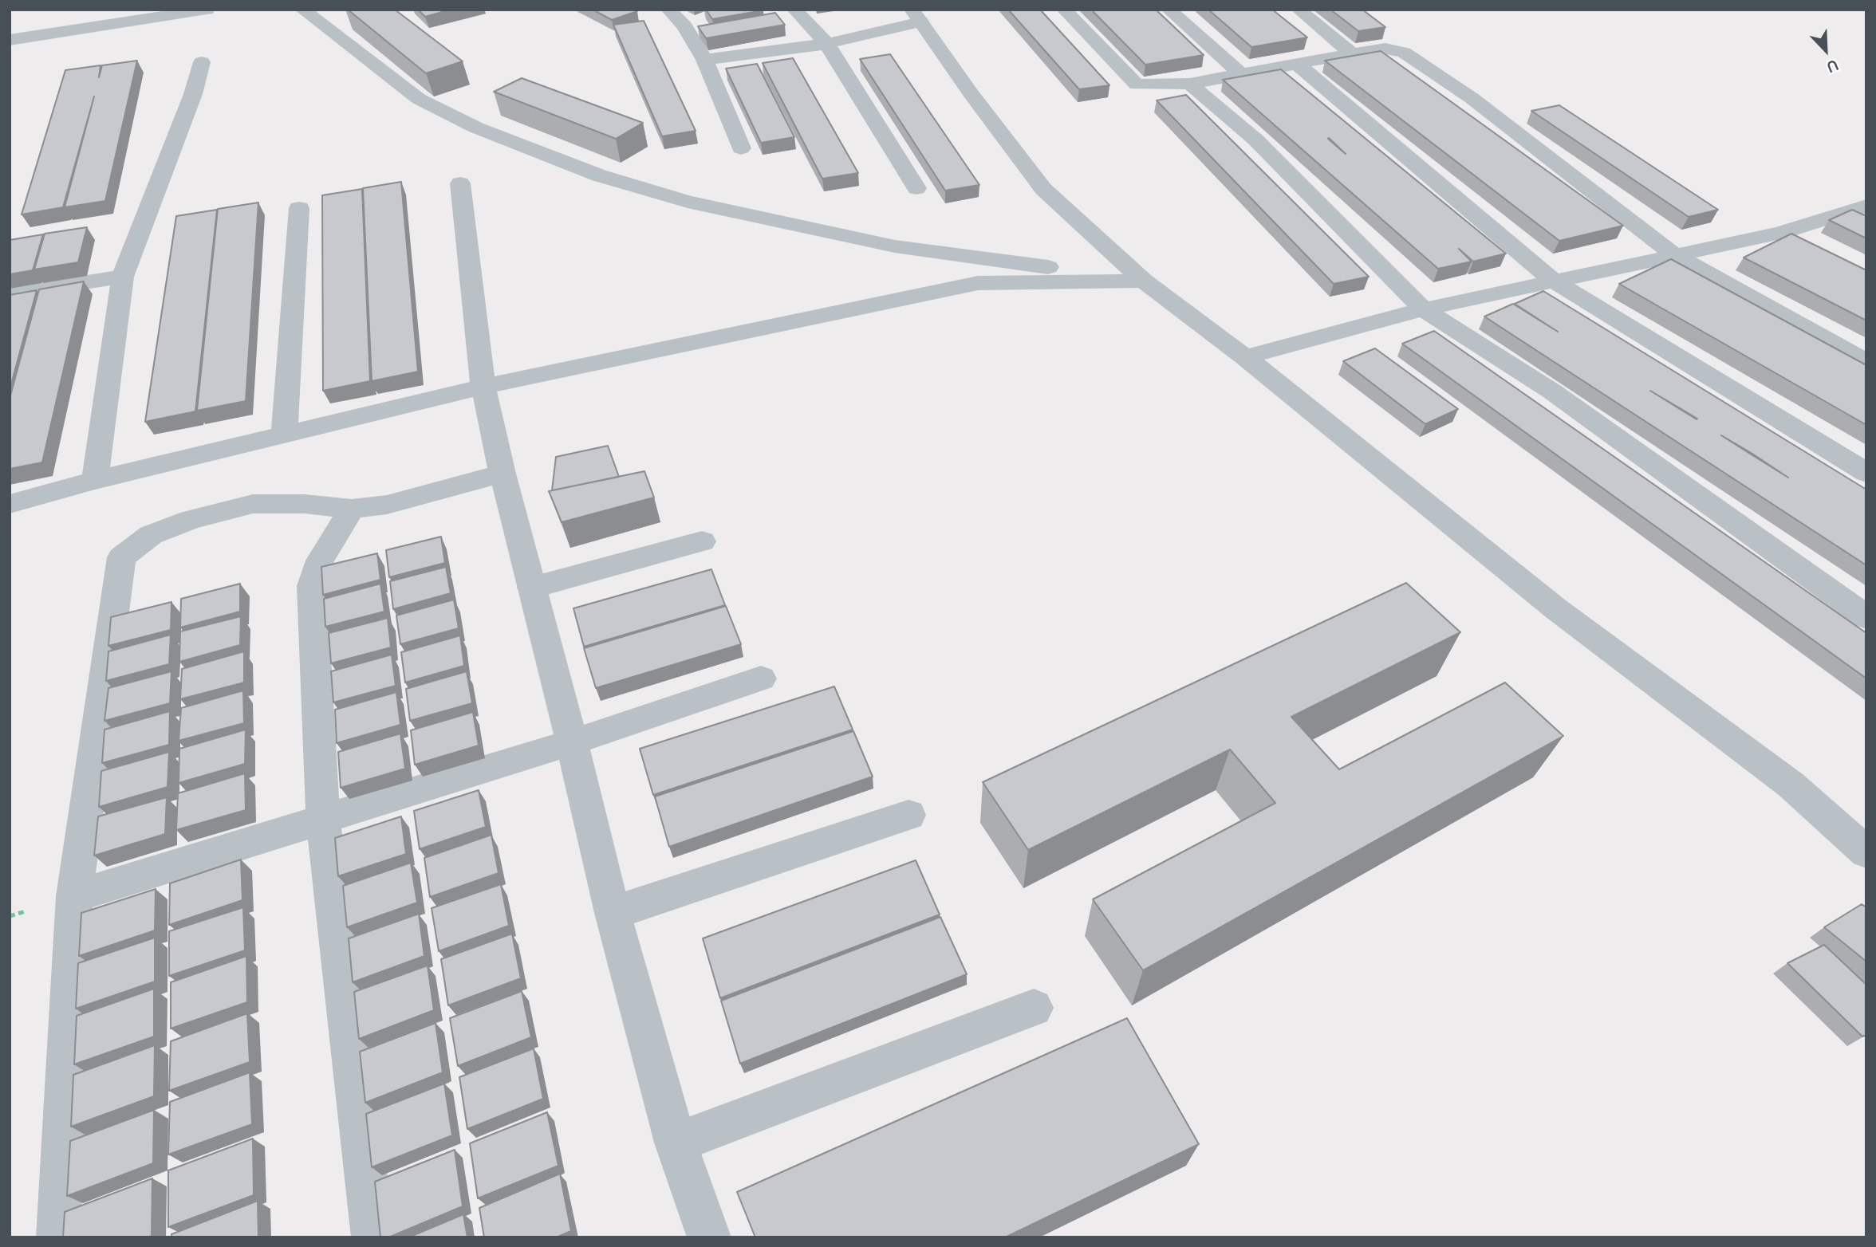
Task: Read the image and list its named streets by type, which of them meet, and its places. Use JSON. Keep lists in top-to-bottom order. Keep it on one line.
{"north":"bottom right"}
